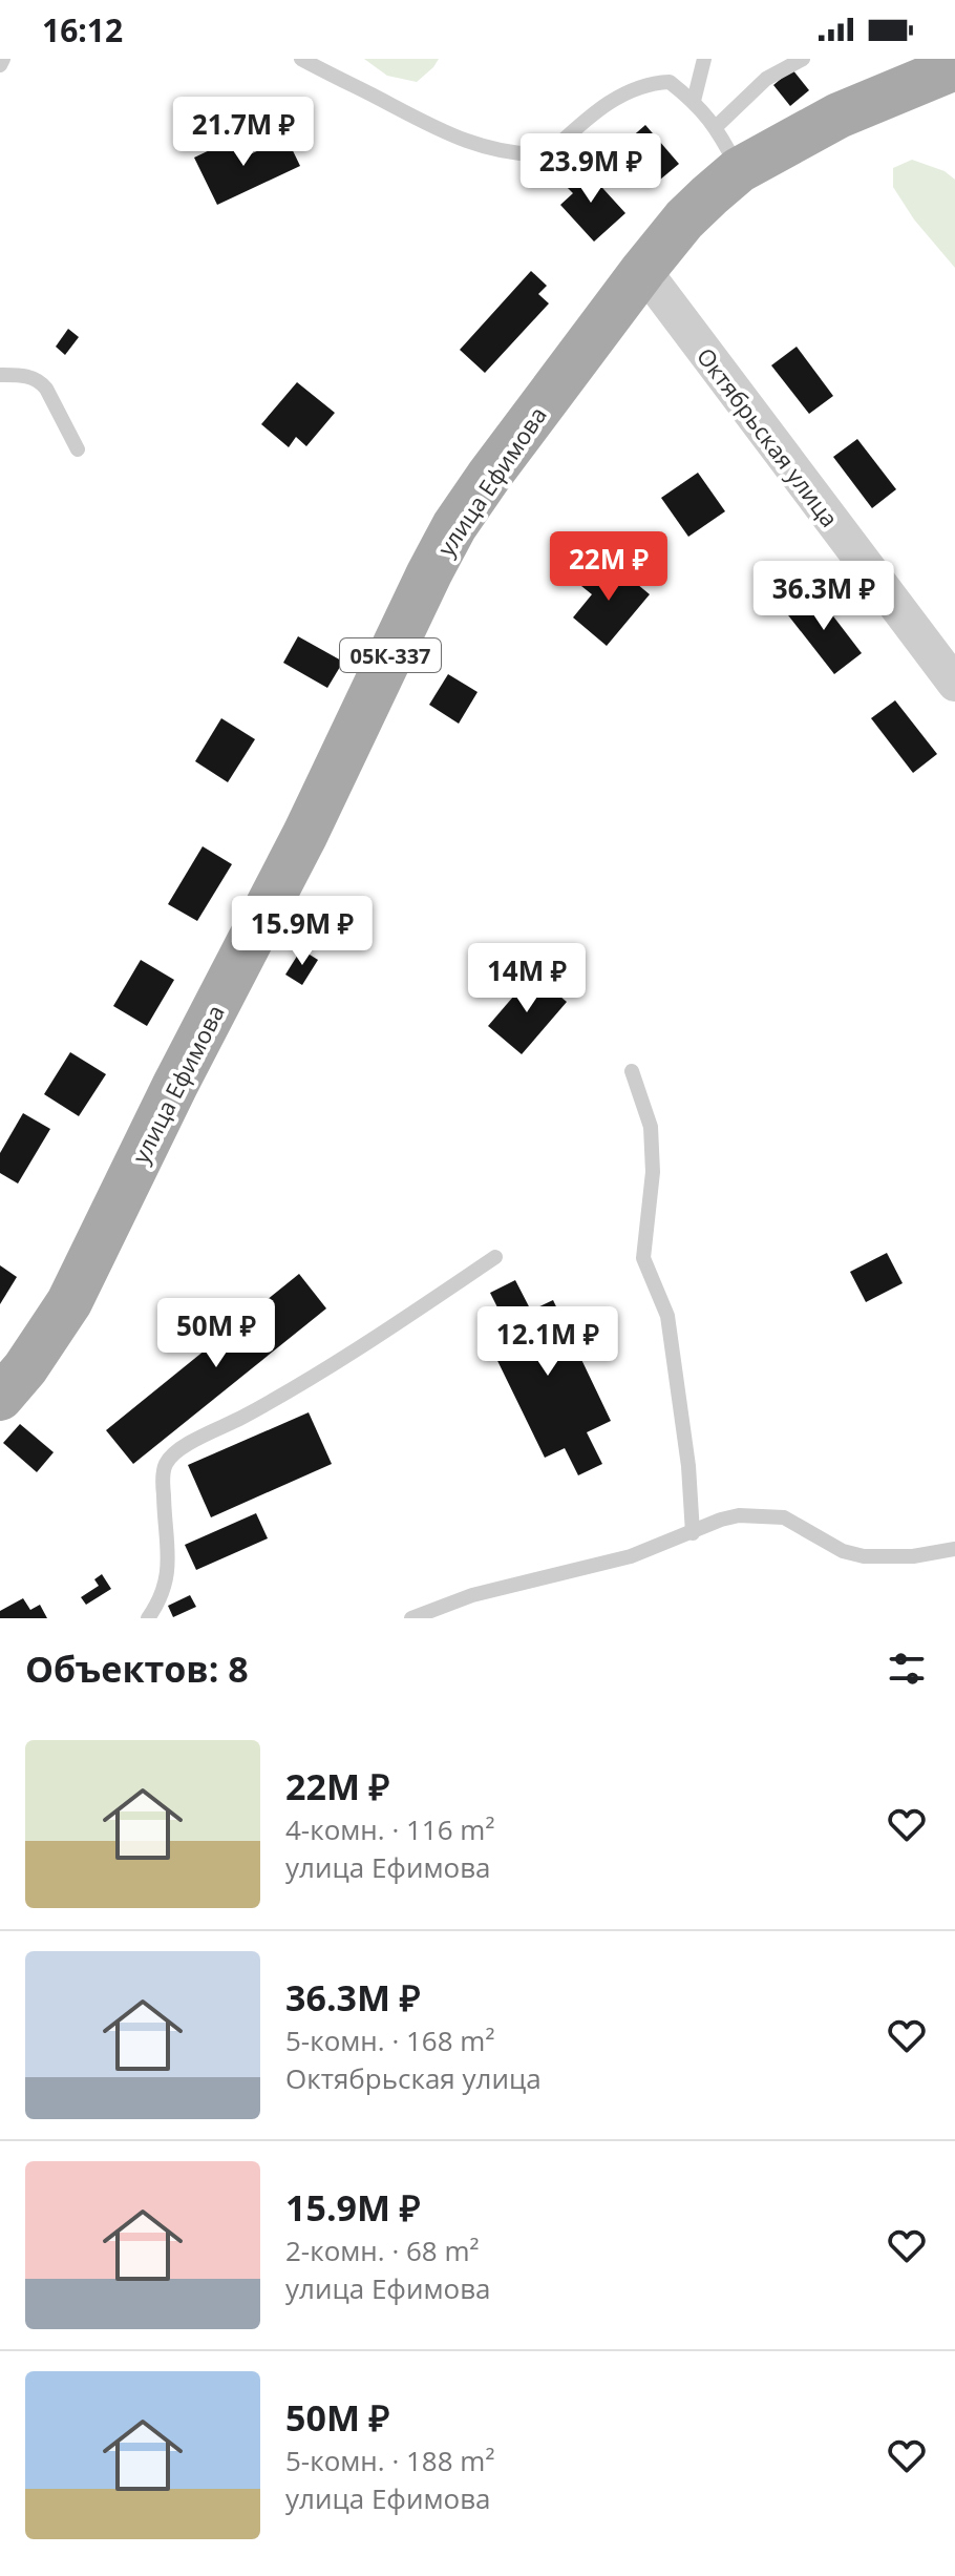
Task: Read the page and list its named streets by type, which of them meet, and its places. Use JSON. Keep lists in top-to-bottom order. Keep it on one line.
{"streets":{"main road":["улица Ефимова","05К-337"],"street":["Октябрьская улица"]},"crossings":[["Октябрьская улица","улица Ефимова"]],"page":{"status":"16:12","price":["21.7M ₽","23.9M ₽","22M ₽","36.3M ₽","15.9M ₽","14M ₽","50M ₽","12.1M ₽"],"heading":"Объектов: 8","list":[{"name":"22M ₽","note":"4-комн. · 116 m² · улица Ефимова"},{"name":"36.3M ₽","note":"5-комн. · 168 m² · Октябрьская улица"},{"name":"15.9M ₽","note":"2-комн. · 68 m² · улица Ефимова"},{"name":"50M ₽","note":"5-комн. · 188 m² · улица Ефимова"}]}}
